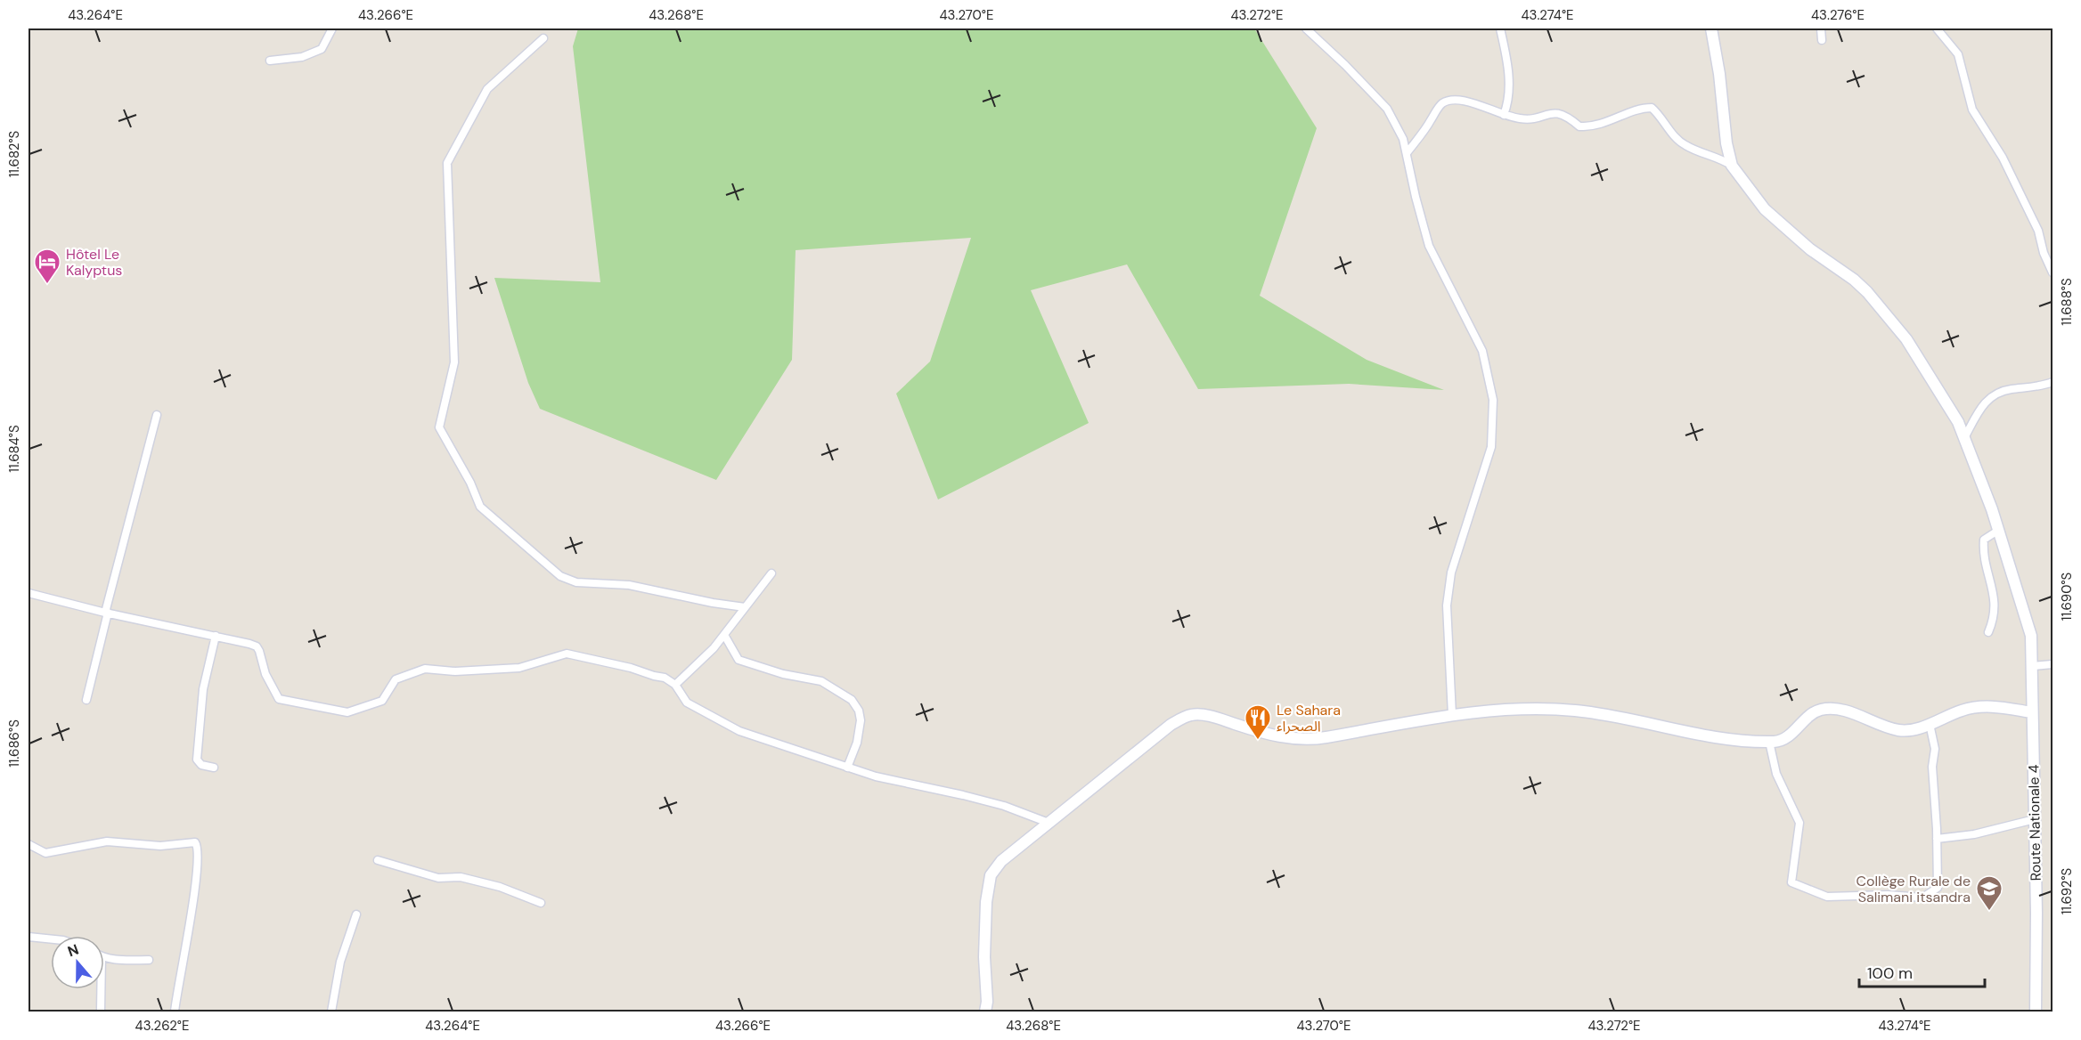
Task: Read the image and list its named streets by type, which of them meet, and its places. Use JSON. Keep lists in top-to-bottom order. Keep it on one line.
{"streets":{"main road":["Route Nationale 4"]},"places":{"hotel":["Hôtel Le Kalyptus"],"restaurant":["Le Sahara الصحراء"],"school or university":["Collège Rurale de Salimani itsandra"]},"scale_bar":"100 m","north":"top","coordinates":["43.264°E","43.266°E","43.268°E","43.270°E","43.272°E","43.274°E","43.276°E","11.682°S","11.688°S","11.684°S","11.690°S","11.686°S","11.692°S","43.262°E"]}
